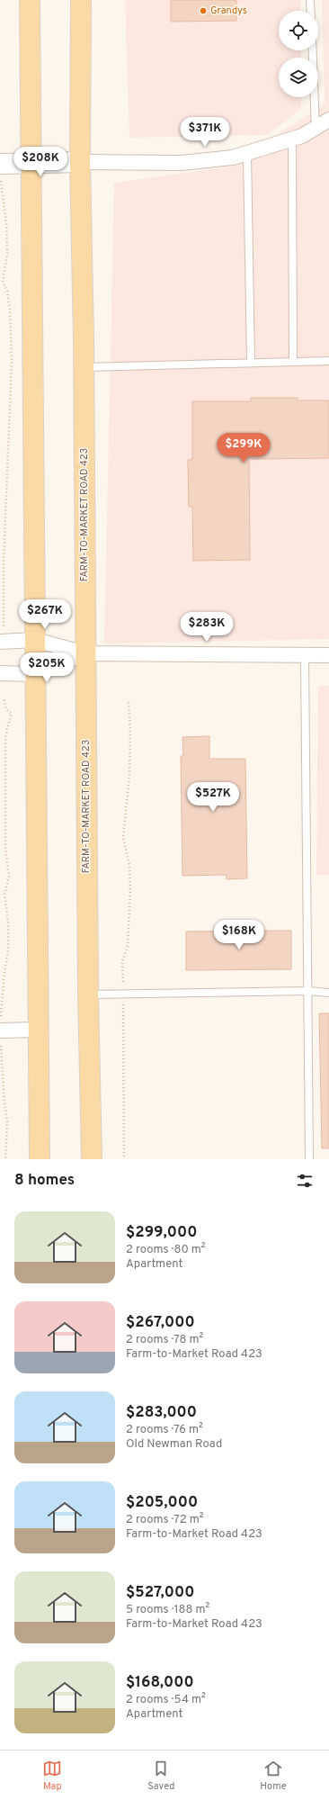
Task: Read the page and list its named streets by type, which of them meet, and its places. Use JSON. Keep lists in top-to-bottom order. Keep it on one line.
{"streets":{"main road":["FARM-TO-MARKET ROAD 423"]},"places":["Grandys"],"page":{"price":["$371K","$208K","$299K","$267K","$283K","$205K","$527K","$168K"],"heading":"8 homes","list":[{"name":"$299,000","note":"2 rooms · 80 m² · Apartment"},{"name":"$267,000","note":"2 rooms · 78 m² · Farm-to-Market Road 423"},{"name":"$283,000","note":"2 rooms · 76 m² · Old Newman Road"},{"name":"$205,000","note":"2 rooms · 72 m² · Farm-to-Market Road 423"},{"name":"$527,000","note":"5 rooms · 188 m² · Farm-to-Market Road 423"},{"name":"$168,000","note":"2 rooms · 54 m² · Apartment"}],"tabs":["Map","Saved","Home"]}}
